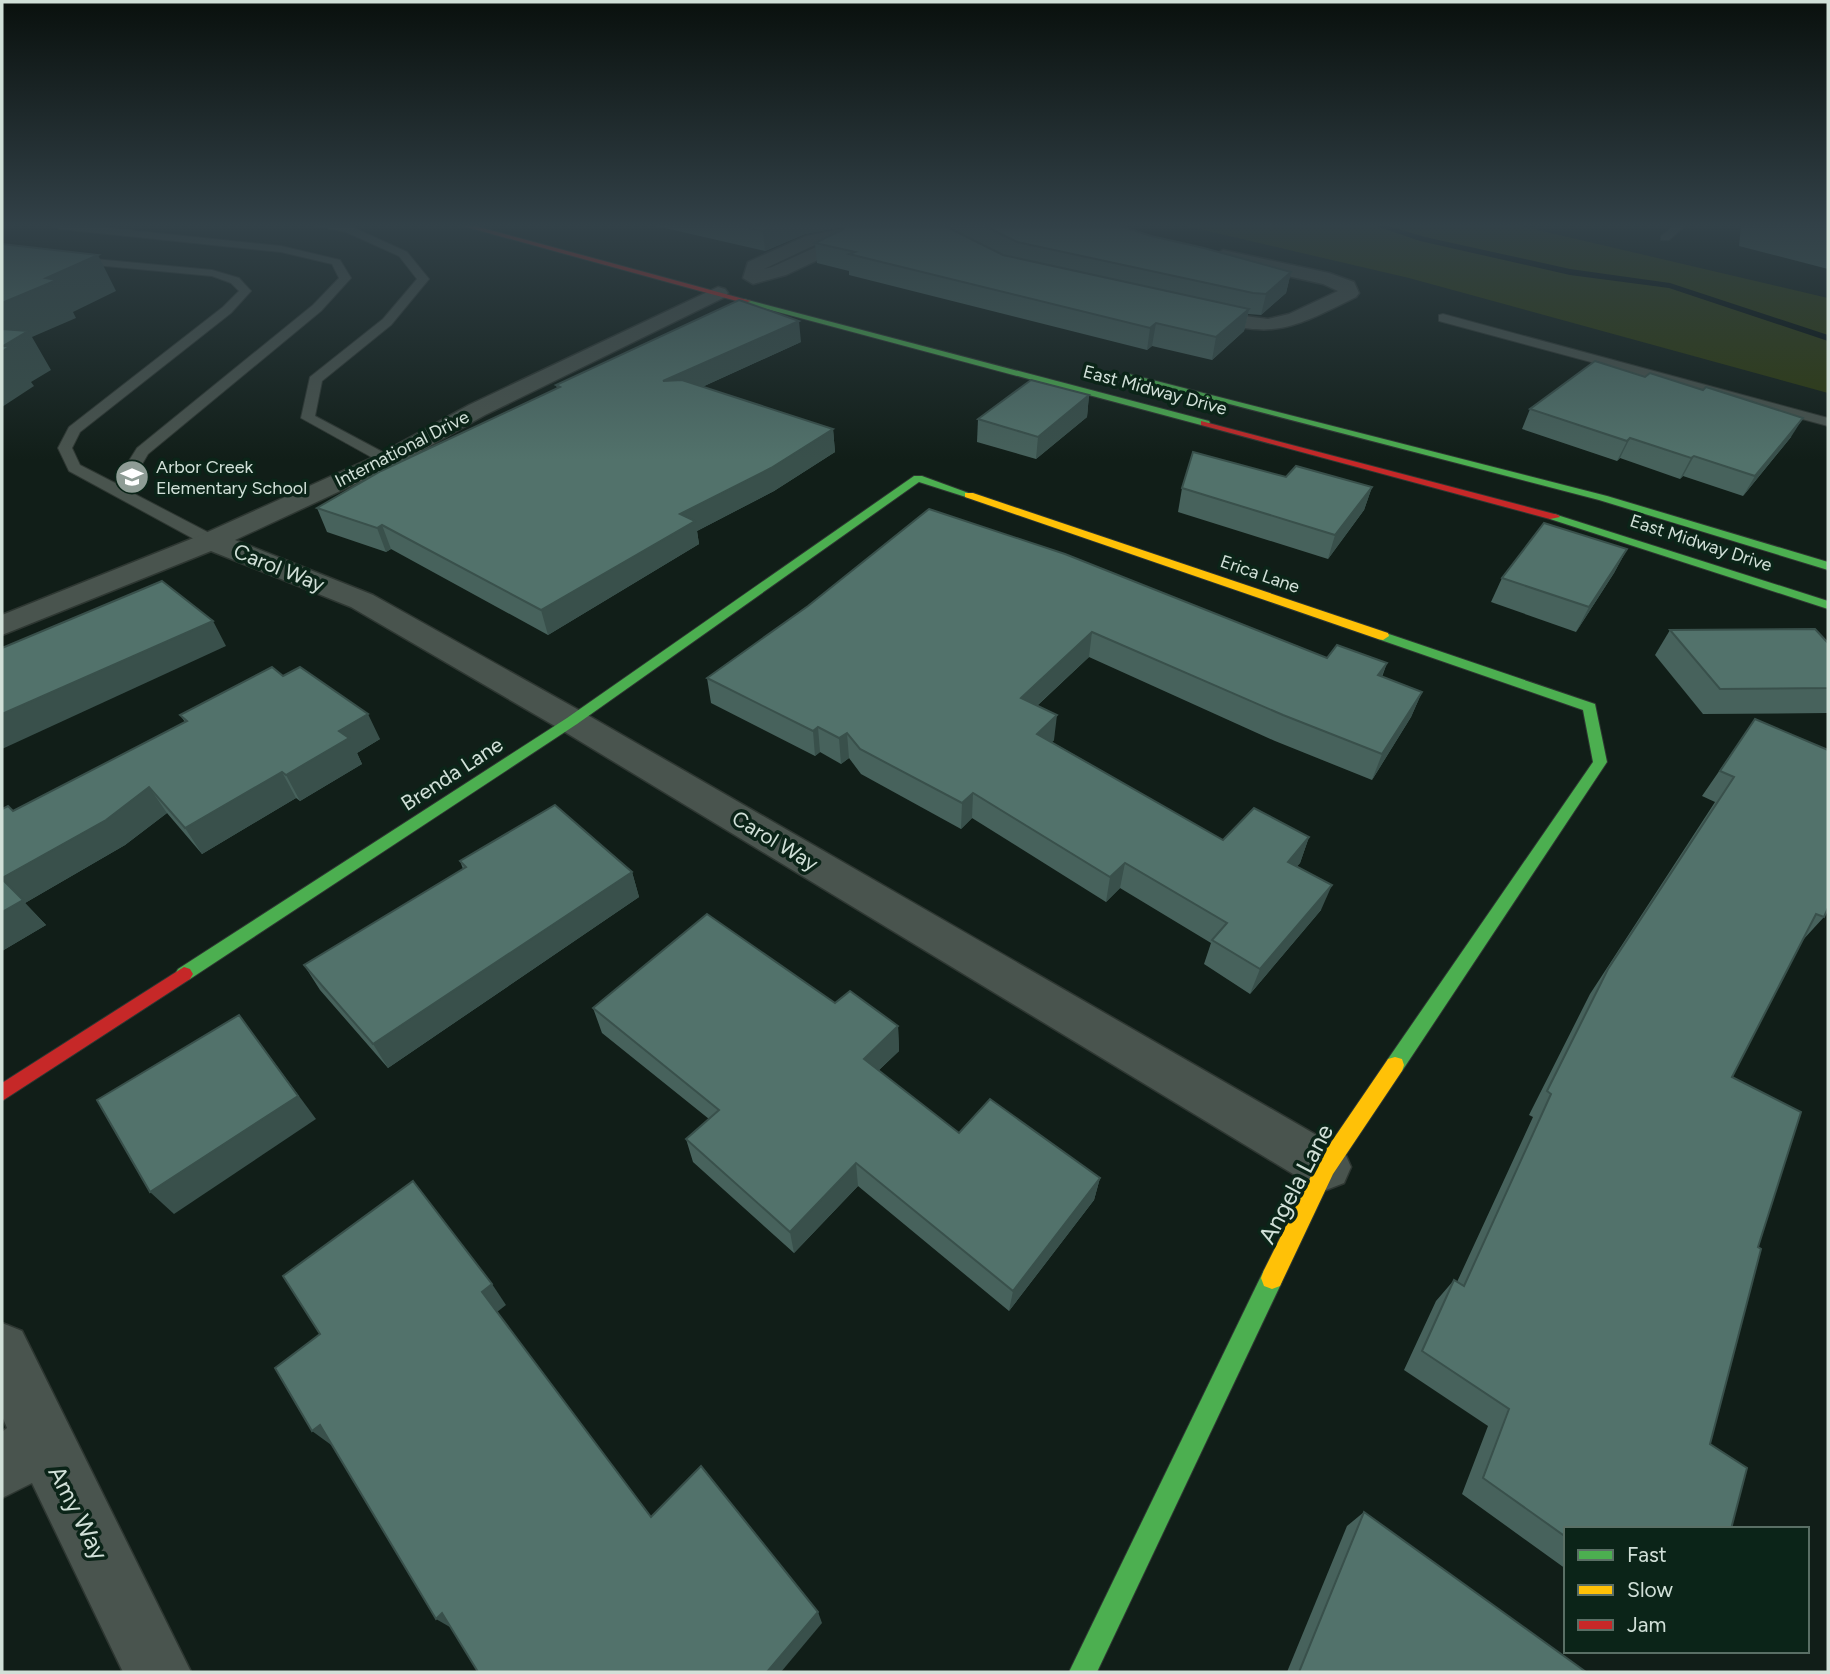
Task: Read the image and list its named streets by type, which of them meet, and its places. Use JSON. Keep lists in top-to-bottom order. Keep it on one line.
{"streets":{"main road":["East Midway Drive","Erica Lane","Brenda Lane","Angela Lane"],"street":["International Drive","Carol Way","Amy Way"]},"crossings":[["International Drive","Carol Way"],["Carol Way","Brenda Lane"],["Carol Way","Angela Lane"],["Erica Lane","Brenda Lane"],["Erica Lane","Angela Lane"]],"places":{"school or university":["Arbor Creek Elementary School"]},"legend":["Fast","Slow","Jam"]}
